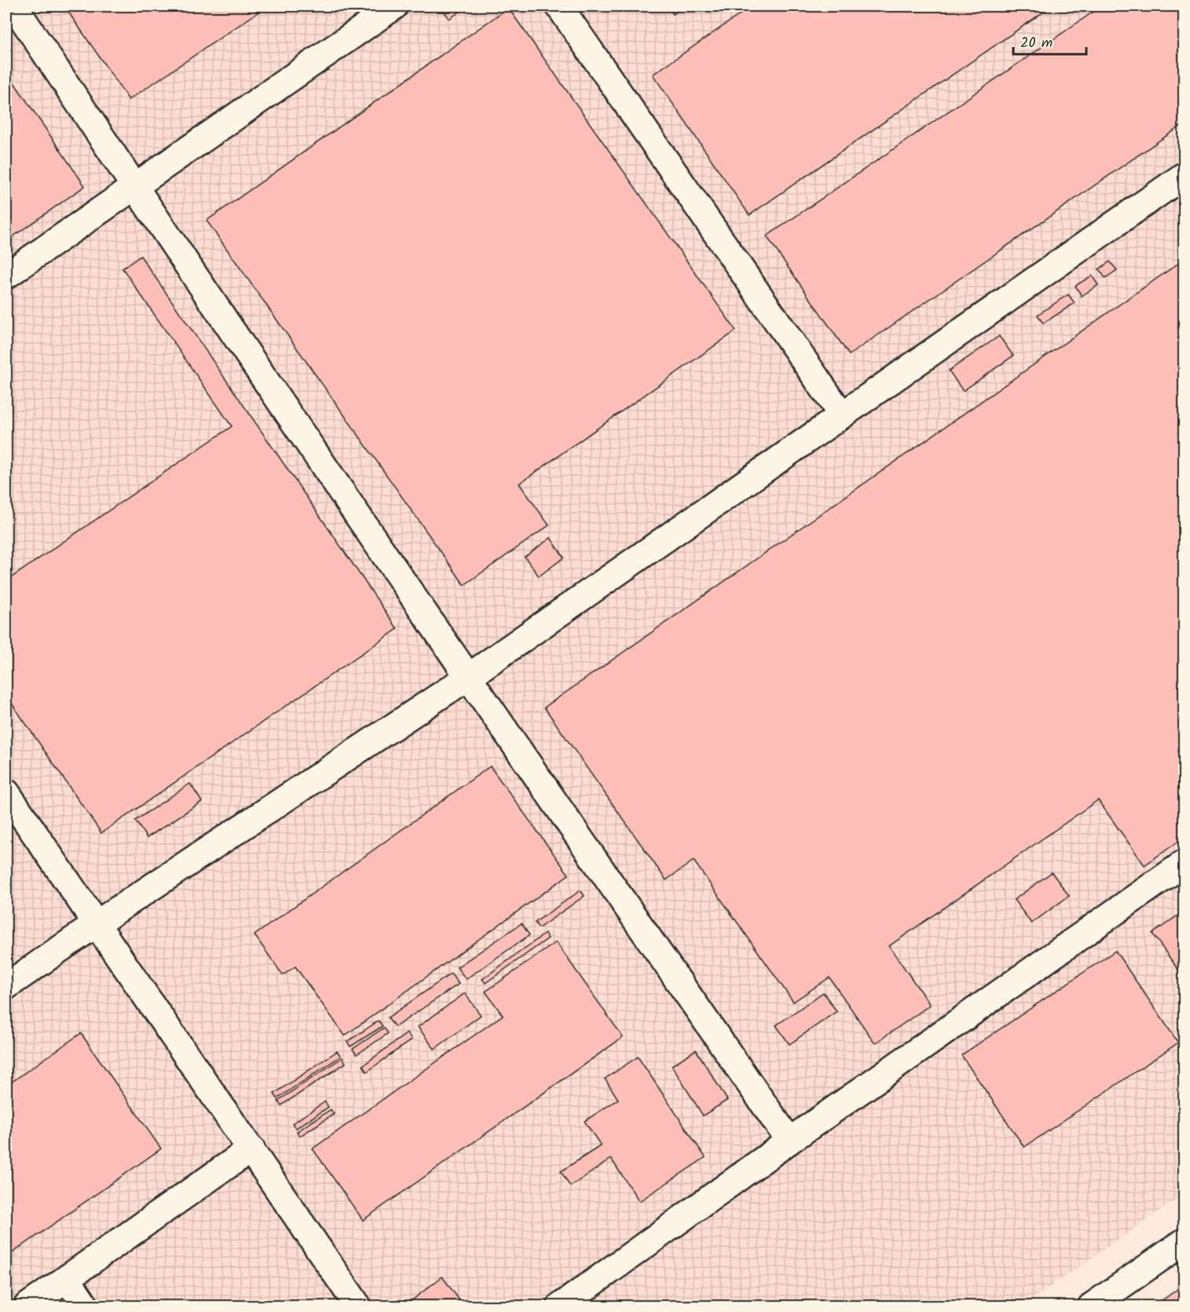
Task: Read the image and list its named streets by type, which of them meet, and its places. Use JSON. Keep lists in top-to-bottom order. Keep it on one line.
{"scale_bar":"20 m"}
